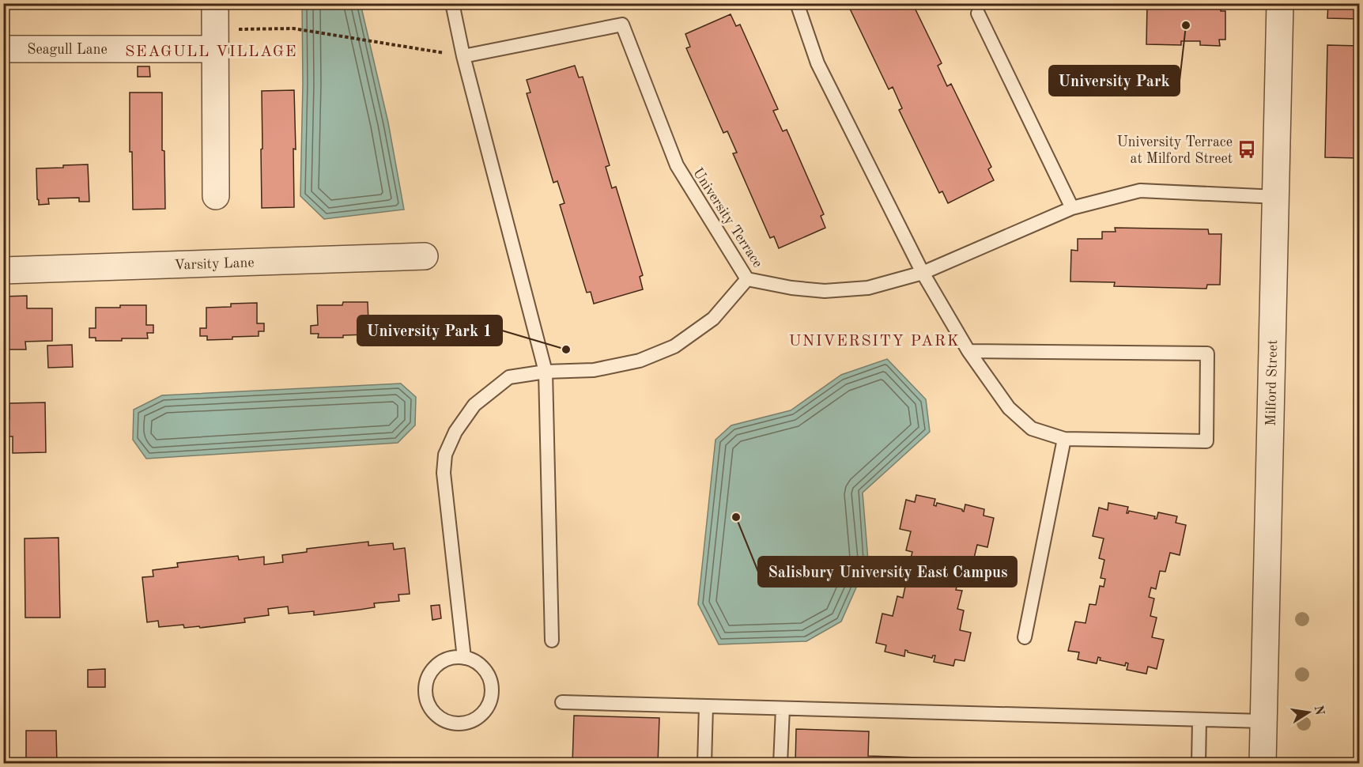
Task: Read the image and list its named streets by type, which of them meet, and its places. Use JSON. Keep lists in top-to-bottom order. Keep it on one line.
{"streets":{"street":["Seagull Lane","Varsity Lane","Milford Street"],"lane":["University Terrace"]},"crossings":[["University Terrace","Milford Street"]],"districts":["SEAGULL VILLAGE","UNIVERSITY PARK"],"places":{"other":["University Park","University Park 1","Salisbury University East Campus"],"bus stop":["University Terrace at Milford Street"]},"north":"right"}
